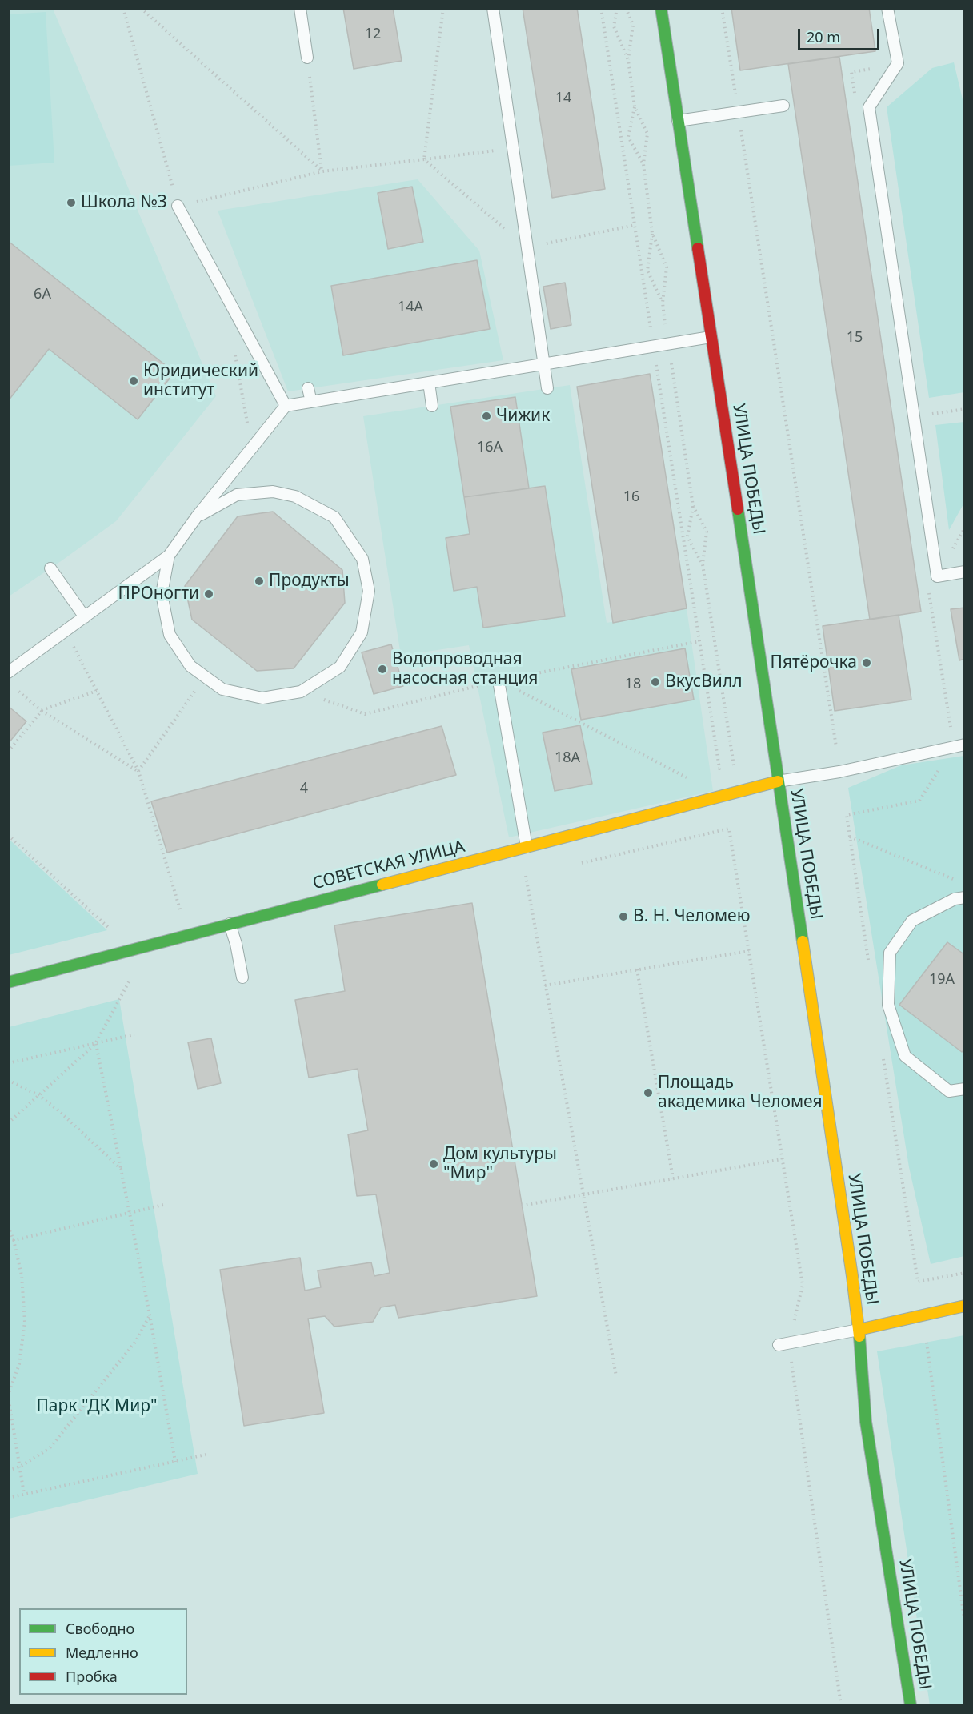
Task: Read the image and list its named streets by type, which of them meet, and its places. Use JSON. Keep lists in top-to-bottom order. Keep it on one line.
{"streets":{"street":["УЛИЦА ПОБЕДЫ","СОВЕТСКАЯ УЛИЦА"]},"crossings":[["УЛИЦА ПОБЕДЫ","СОВЕТСКАЯ УЛИЦА"]],"parks":["Парк \"ДК Мир\""],"places":["Школа №3","Юридический институт","Чижик","Продукты","ПРОногти","Пятёрочка","Водопроводная насосная станция","ВкусВилл","В. Н. Челомею","Площадь академика Челомея","Дом культуры \"Мир\""],"house_numbers":["12","14","6А","14А","15","16А","16","18","18А","4","19А"],"legend":["Свободно","Медленно","Пробка"],"scale_bar":"20 m"}
